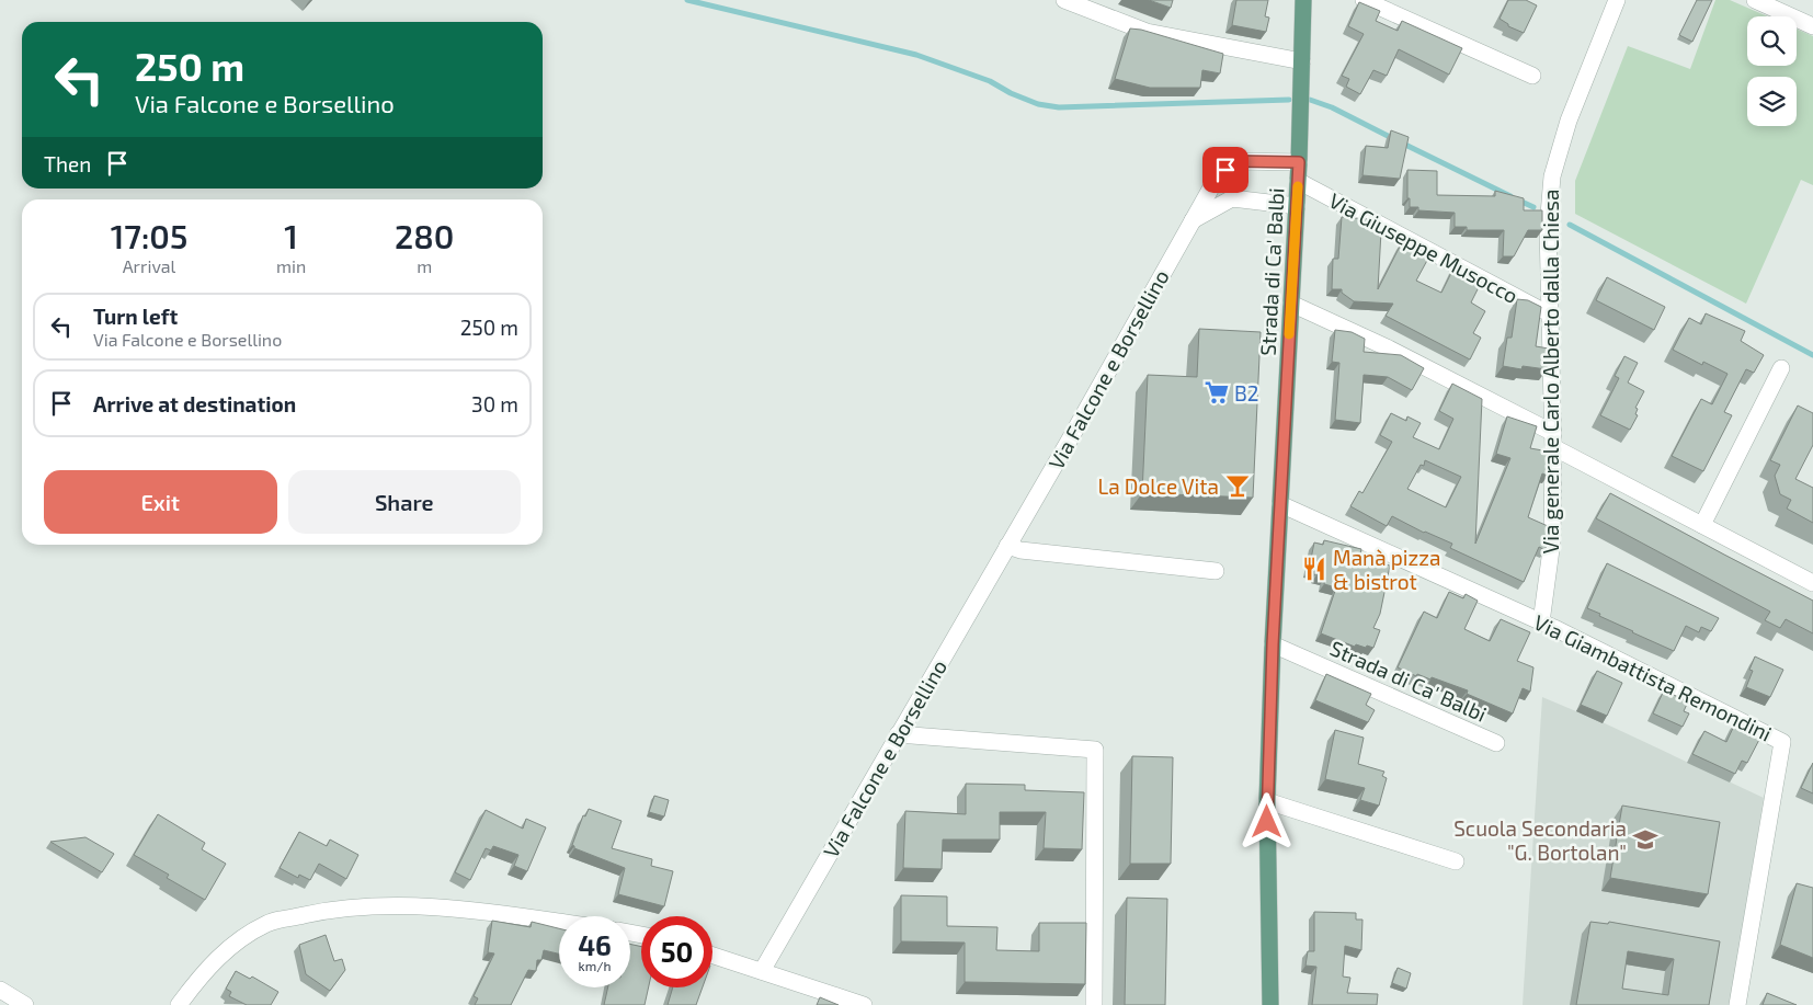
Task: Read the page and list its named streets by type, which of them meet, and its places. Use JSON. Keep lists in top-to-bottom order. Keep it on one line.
{"streets":{"main road":["Strada di Ca' Balbi"],"street":["Via Giuseppe Musocco","Via Falcone e Borsellino","Via generale Carlo Alberto dalla Chiesa","Via Giambattista Remondini"]},"crossings":[["Via Giuseppe Musocco","Strada di Ca' Balbi"],["Via Giuseppe Musocco","Via generale Carlo Alberto dalla Chiesa"],["Strada di Ca' Balbi","Via Falcone e Borsellino"],["Strada di Ca' Balbi","Via Giambattista Remondini"],["Via generale Carlo Alberto dalla Chiesa","Via Giambattista Remondini"]],"places":{"supermarket":["B2"],"bar":["La Dolce Vita"],"restaurant":["Manà pizza & bistrot"],"school or university":["Scuola Secondaria \"G. Bortolan\""]},"page":{"turn":["250 m","Via Falcone e Borsellino"],"then":"Then","eta":["17:05","Arrival","1","min","280","m"],"list":[{"name":"Turn left","note":"Via Falcone e Borsellino","value":"250 m"},{"name":"Arrive at destination","value":"30 m"}],"buttons":["Exit","Share"],"speed":"46 km/h","limit":"50"}}
